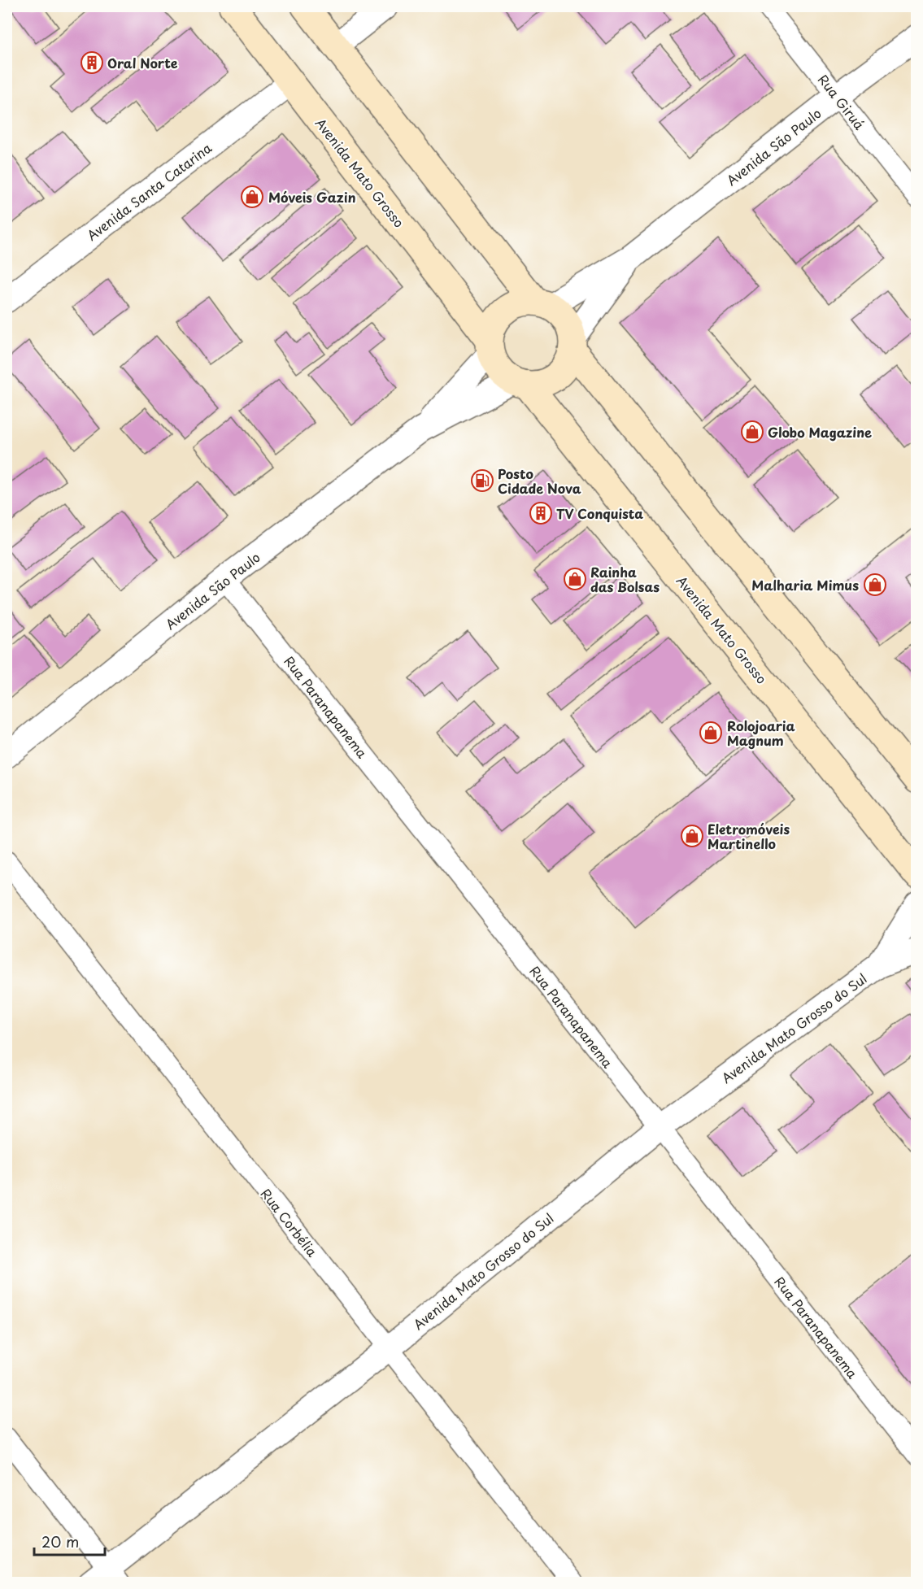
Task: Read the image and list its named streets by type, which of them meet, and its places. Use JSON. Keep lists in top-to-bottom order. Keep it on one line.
{"streets":{"main road":["Avenida Mato Grosso"],"street":["Rua Giruá","Avenida São Paulo","Avenida Santa Catarina","Rua Paranapanema","Avenida Mato Grosso do Sul","Rua Corbélia"]},"crossings":[["Rua Giruá","Avenida São Paulo"],["Avenida São Paulo","Avenida Mato Grosso"],["Avenida São Paulo","Rua Paranapanema"],["Avenida Mato Grosso","Avenida Santa Catarina"],["Rua Paranapanema","Avenida Mato Grosso do Sul"],["Avenida Mato Grosso do Sul","Rua Corbélia"]],"places":{"building":["Oral Norte","TV Conquista"],"shop":["Móveis Gazin","Globo Magazine","Rainha das Bolsas","Malharia Mimus","Rolojoaria Magnum","Eletromóveis Martinello"],"fuel station":["Posto Cidade Nova"]},"scale_bar":"20 m"}
